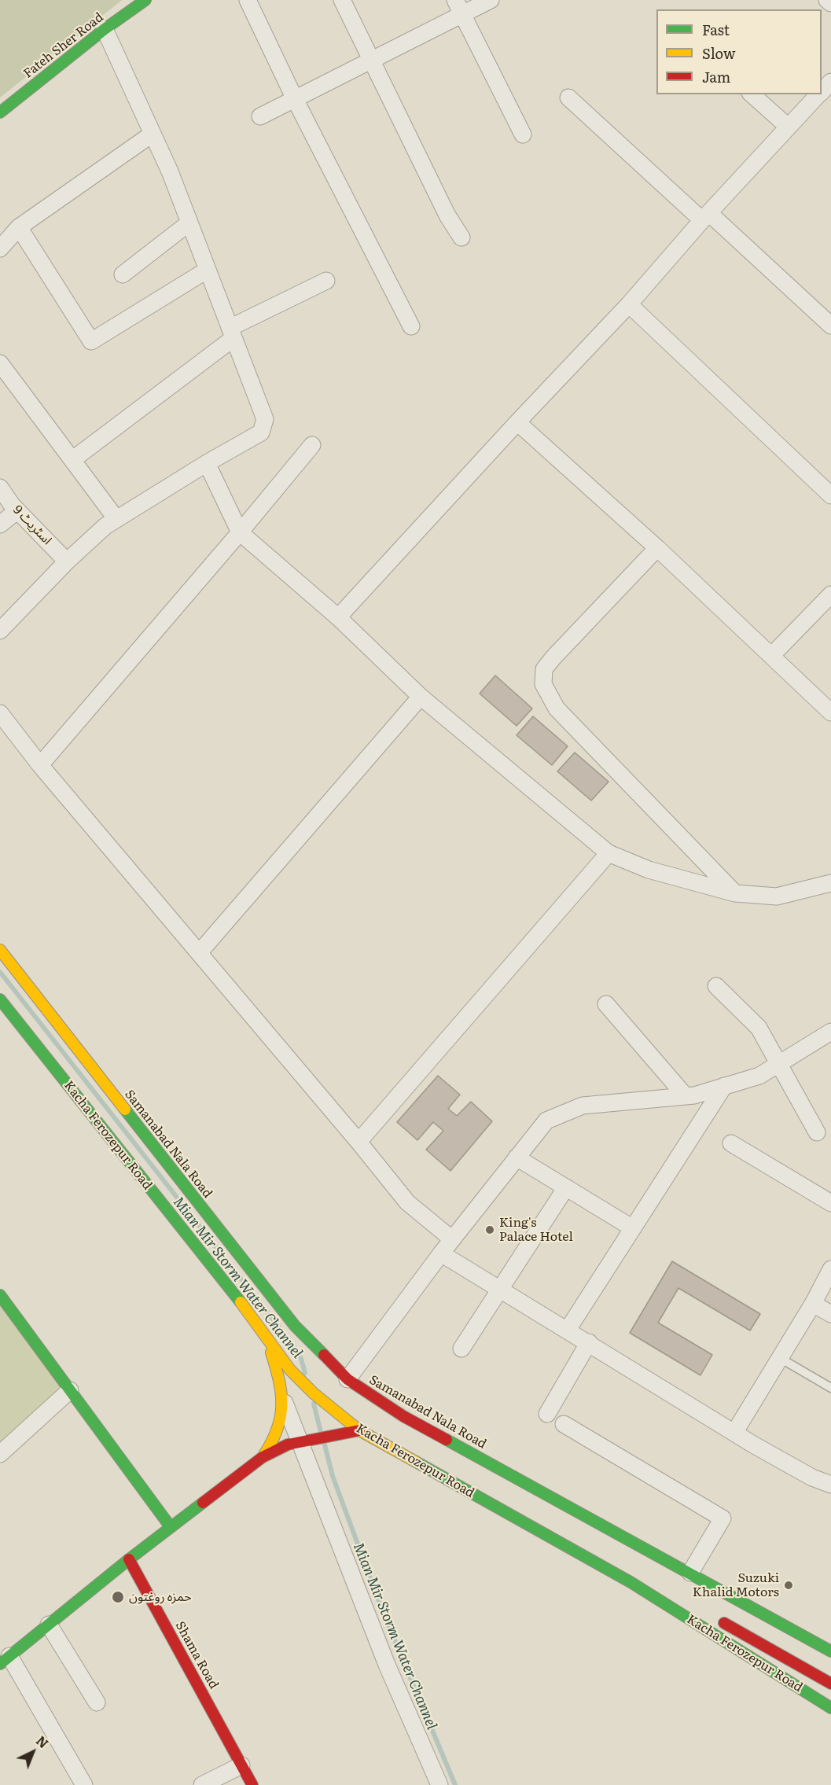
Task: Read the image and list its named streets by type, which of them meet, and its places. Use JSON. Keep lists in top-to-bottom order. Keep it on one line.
{"streets":{"main road":["Fateh Sher Road","Kacha Ferozepur Road","Samanabad Nala Road","Shama Road"],"street":["اسٹریٹ 9"]},"water":["Mian Mir Storm Water Channel"],"places":["King's Palace Hotel","Suzuki Khalid Motors","حمزه روغتون"],"legend":["Fast","Slow","Jam"],"north":"top right"}
